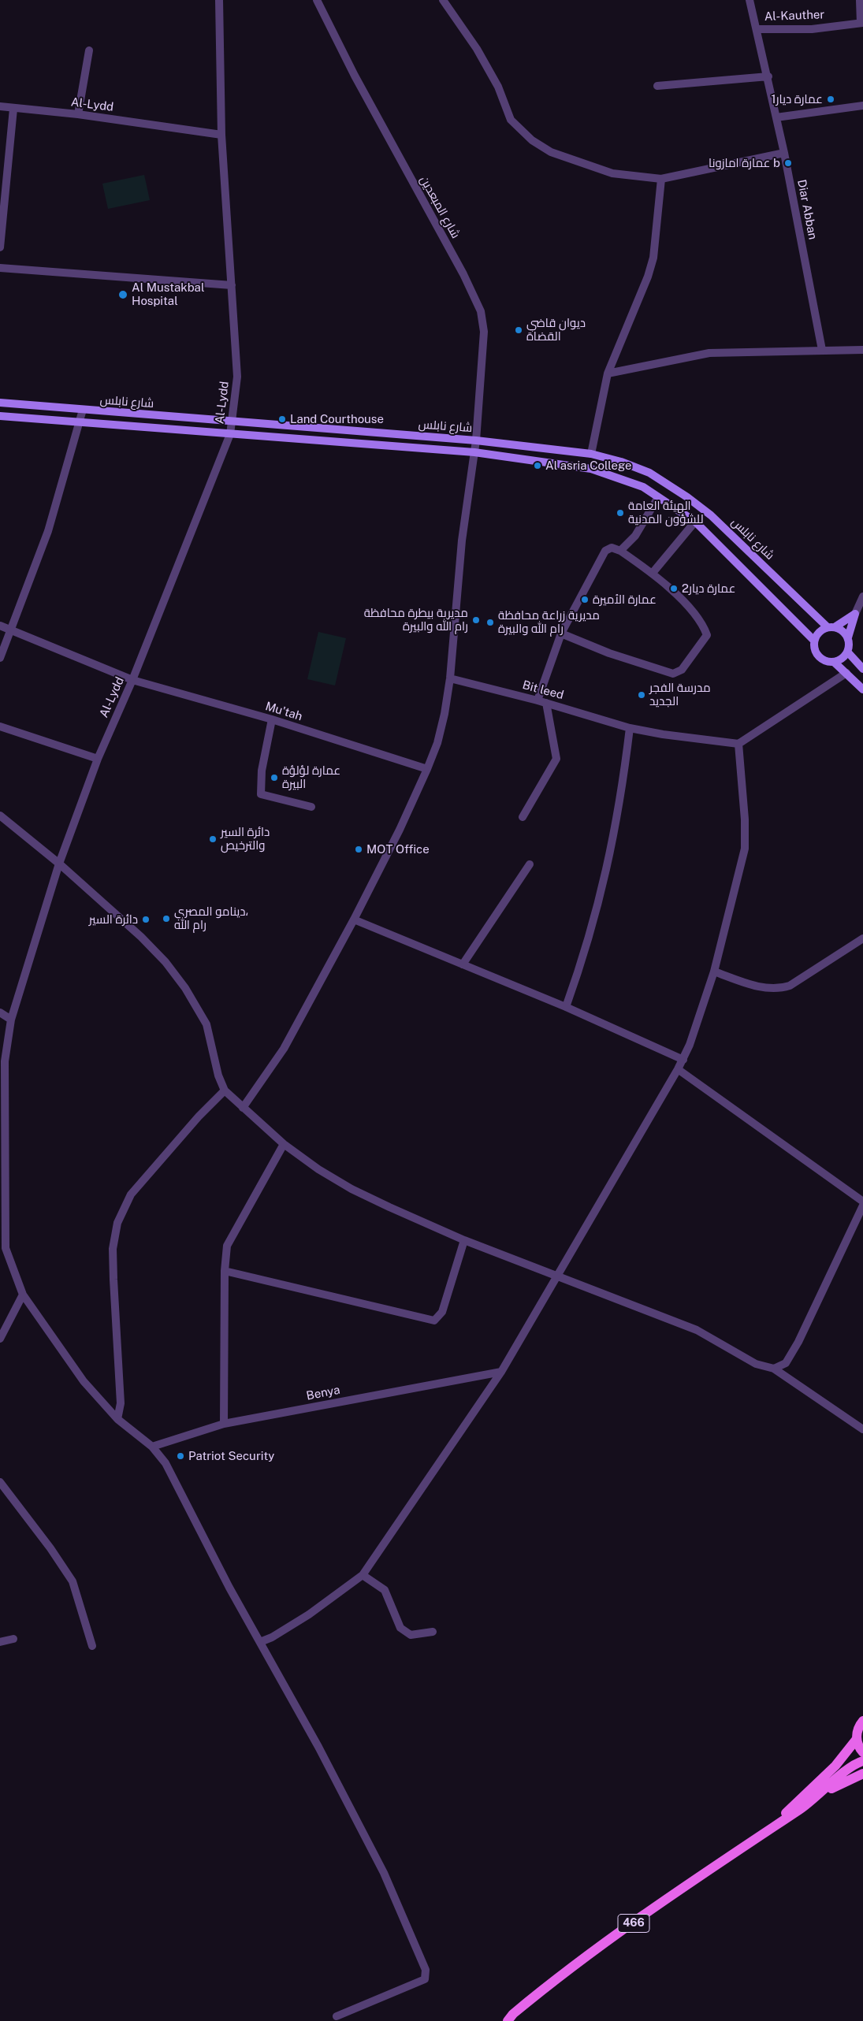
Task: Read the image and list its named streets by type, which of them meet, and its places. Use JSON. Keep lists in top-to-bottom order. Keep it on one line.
{"streets":{"main road":["شارع نابلس","466"],"street":["Al-Kauther","Al-Lydd","شارع المبعدين","Diar Abban","Bit leed","Mu'tah","Benya"]},"crossings":[["Al-Kauther","Diar Abban"],["Al-Lydd","شارع نابلس"],["Al-Lydd","Mu'tah"],["Al-Lydd","Benya"],["شارع المبعدين","شارع نابلس"],["شارع المبعدين","Bit leed"],["شارع المبعدين","Mu'tah"]],"places":["عمارة ديار1","عمارة امازونا b","Al Mustakbal Hospital","ديوان قاضي القضاة","Land Courthouse","Al asria College","الهيئة العامة للشؤون المدنية","عمارة ديار2","عمارة الأميرة","مديرية بيطرة محافظة رام الله والبيرة","مديرية زراعة محافظة رام الله والبيرة","مدرسة الفجر الجديد","عمارة لؤلؤة البيرة","دائرة السير والترخيص","MOT Office","دينامو المصري، رام الله","دائرة السير","Patriot Security"]}
